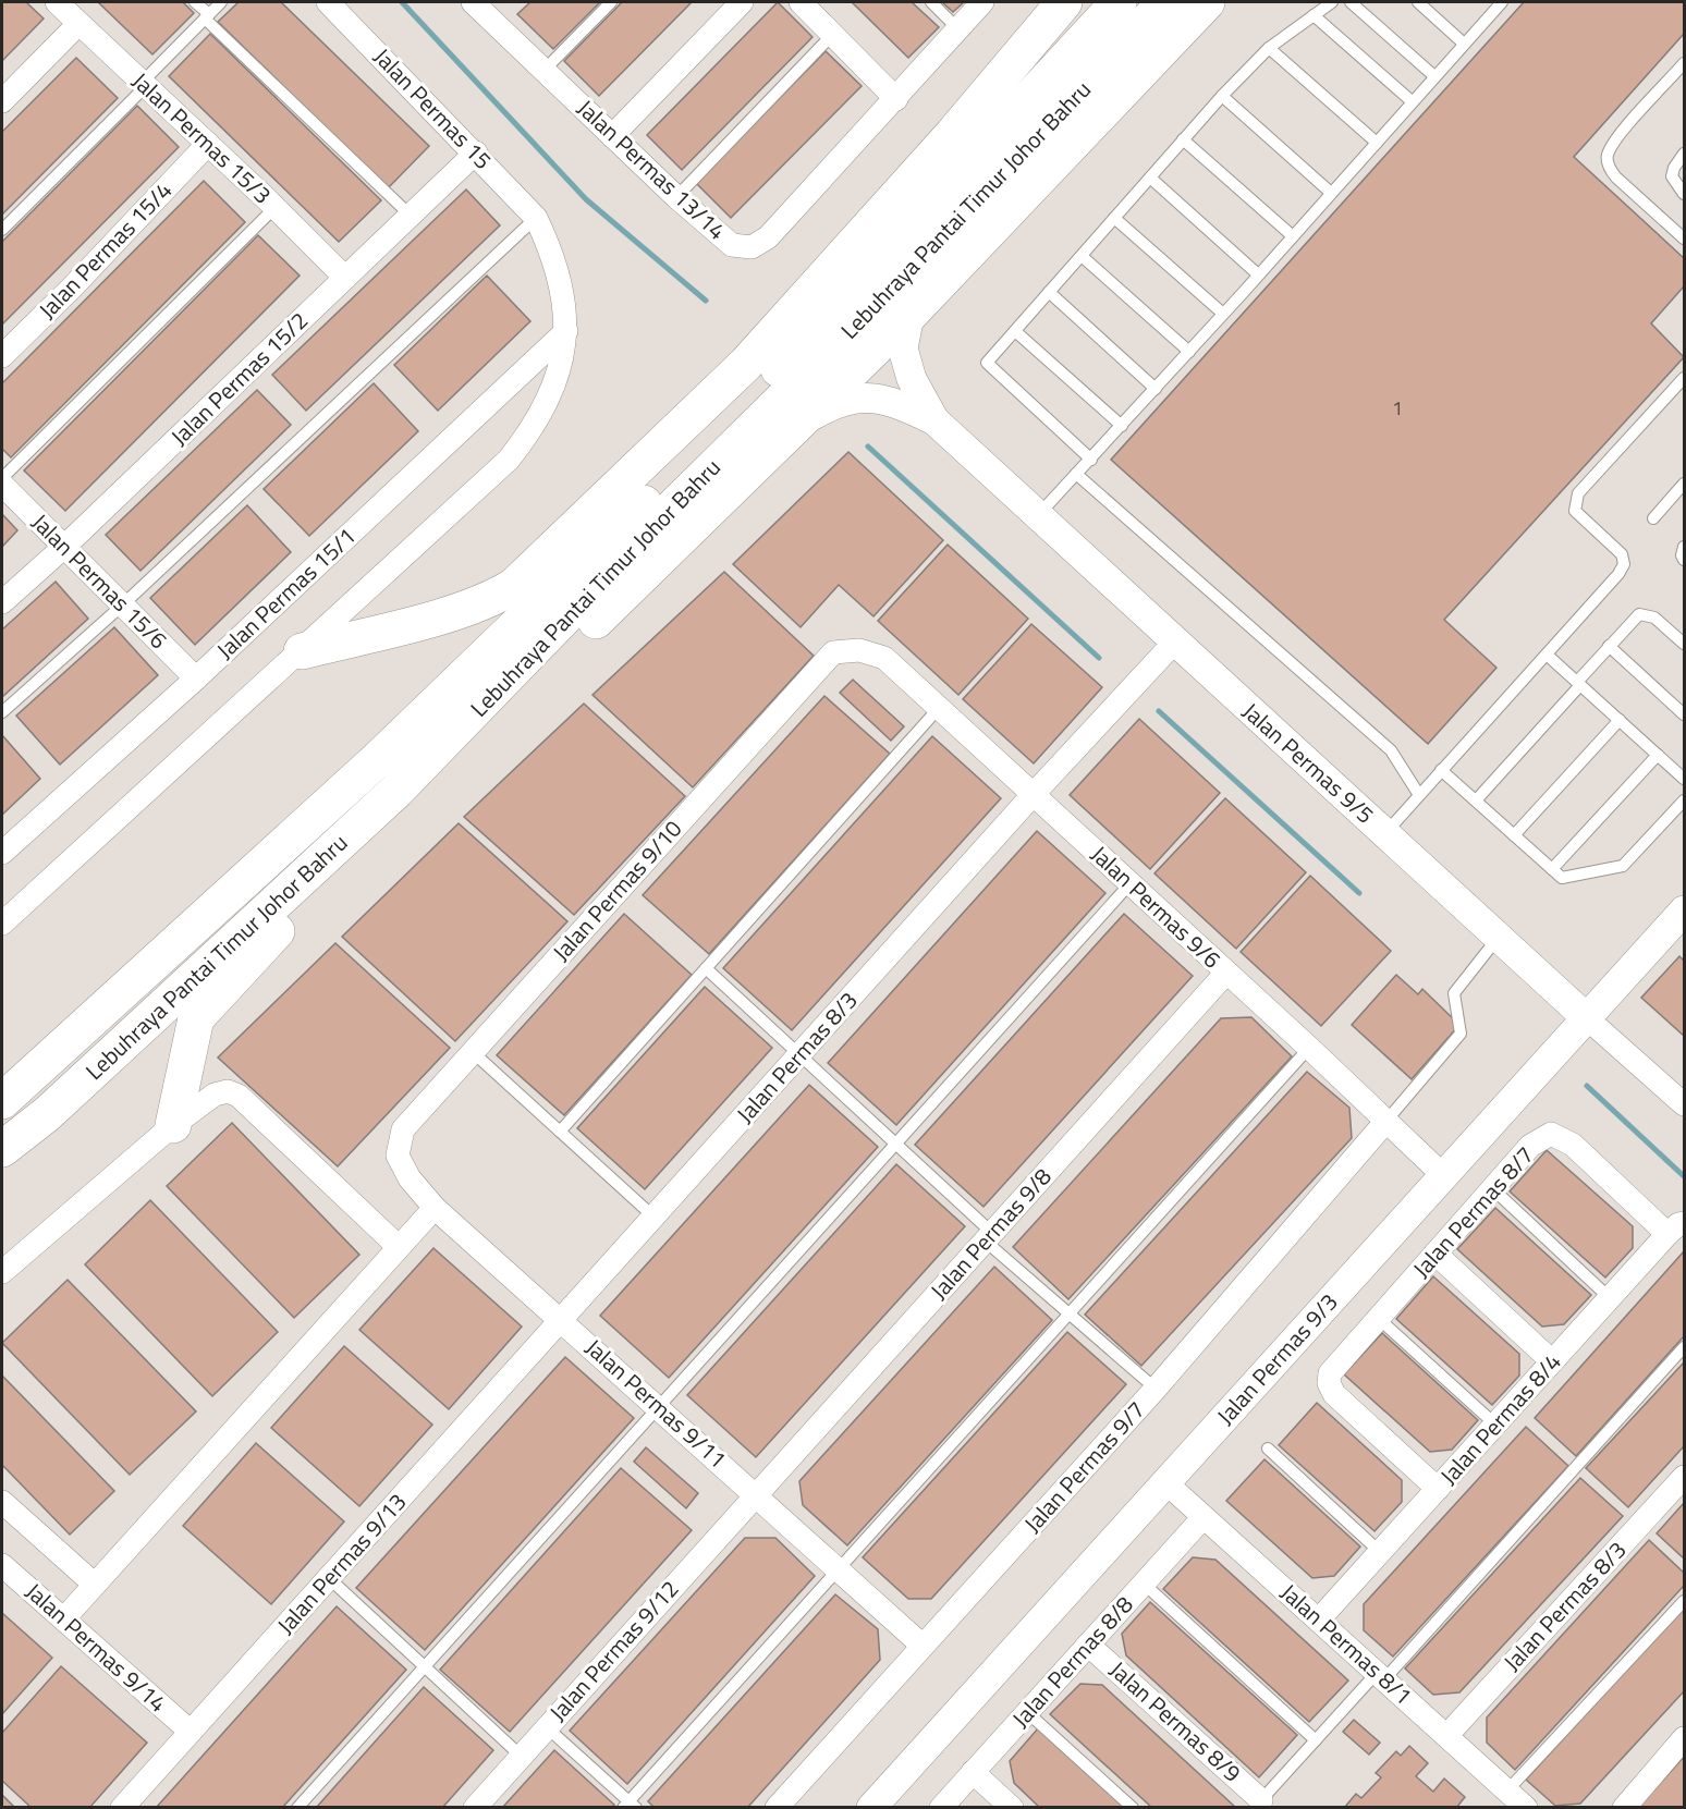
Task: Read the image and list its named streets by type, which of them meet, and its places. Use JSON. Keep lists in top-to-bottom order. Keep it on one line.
{"streets":{"highway":["Lebuhraya Pantai Timur Johor Bahru"],"street":["Jalan Permas 15","Jalan Permas 15/3","Jalan Permas 13/14","Jalan Permas 15/4","Jalan Permas 15/2","Jalan Permas 15/6","Jalan Permas 15/1","Jalan Permas 9/5","Jalan Permas 9/10","Jalan Permas 9/6","Jalan Permas 8/3","Jalan Permas 8/7","Jalan Permas 9/8","Jalan Permas 9/3","Jalan Permas 9/11","Jalan Permas 8/4","Jalan Permas 9/7","Jalan Permas 9/13","Jalan Permas 8/1","Jalan Permas 9/14","Jalan Permas 9/12","Jalan Permas 8/8","Jalan Permas 8/9"]},"crossings":[["Jalan Permas 15","Jalan Permas 15/2"],["Jalan Permas 15","Jalan Permas 15/1"],["Jalan Permas 15/3","Jalan Permas 15/4"],["Jalan Permas 15/3","Jalan Permas 15/2"],["Jalan Permas 15/2","Jalan Permas 15/6"],["Jalan Permas 15/6","Jalan Permas 15/1"],["Jalan Permas 9/5","Jalan Permas 8/3"],["Jalan Permas 9/5","Jalan Permas 9/3"],["Jalan Permas 9/10","Jalan Permas 9/6"],["Jalan Permas 9/10","Jalan Permas 9/11"],["Jalan Permas 9/6","Jalan Permas 8/3"],["Jalan Permas 9/6","Jalan Permas 9/8"],["Jalan Permas 9/6","Jalan Permas 9/3"],["Jalan Permas 9/6","Jalan Permas 9/7"],["Jalan Permas 8/3","Jalan Permas 9/11"],["Jalan Permas 8/3","Jalan Permas 9/13"],["Jalan Permas 8/3","Jalan Permas 8/1"],["Jalan Permas 8/7","Jalan Permas 8/4"],["Jalan Permas 9/8","Jalan Permas 9/11"],["Jalan Permas 9/8","Jalan Permas 9/12"],["Jalan Permas 9/3","Jalan Permas 8/1"],["Jalan Permas 9/11","Jalan Permas 9/7"],["Jalan Permas 9/11","Jalan Permas 9/13"],["Jalan Permas 9/11","Jalan Permas 9/12"],["Jalan Permas 8/4","Jalan Permas 8/1"],["Jalan Permas 9/13","Jalan Permas 9/14"],["Jalan Permas 8/1","Jalan Permas 8/8"],["Jalan Permas 8/8","Jalan Permas 8/9"]],"house_numbers":["1"]}
